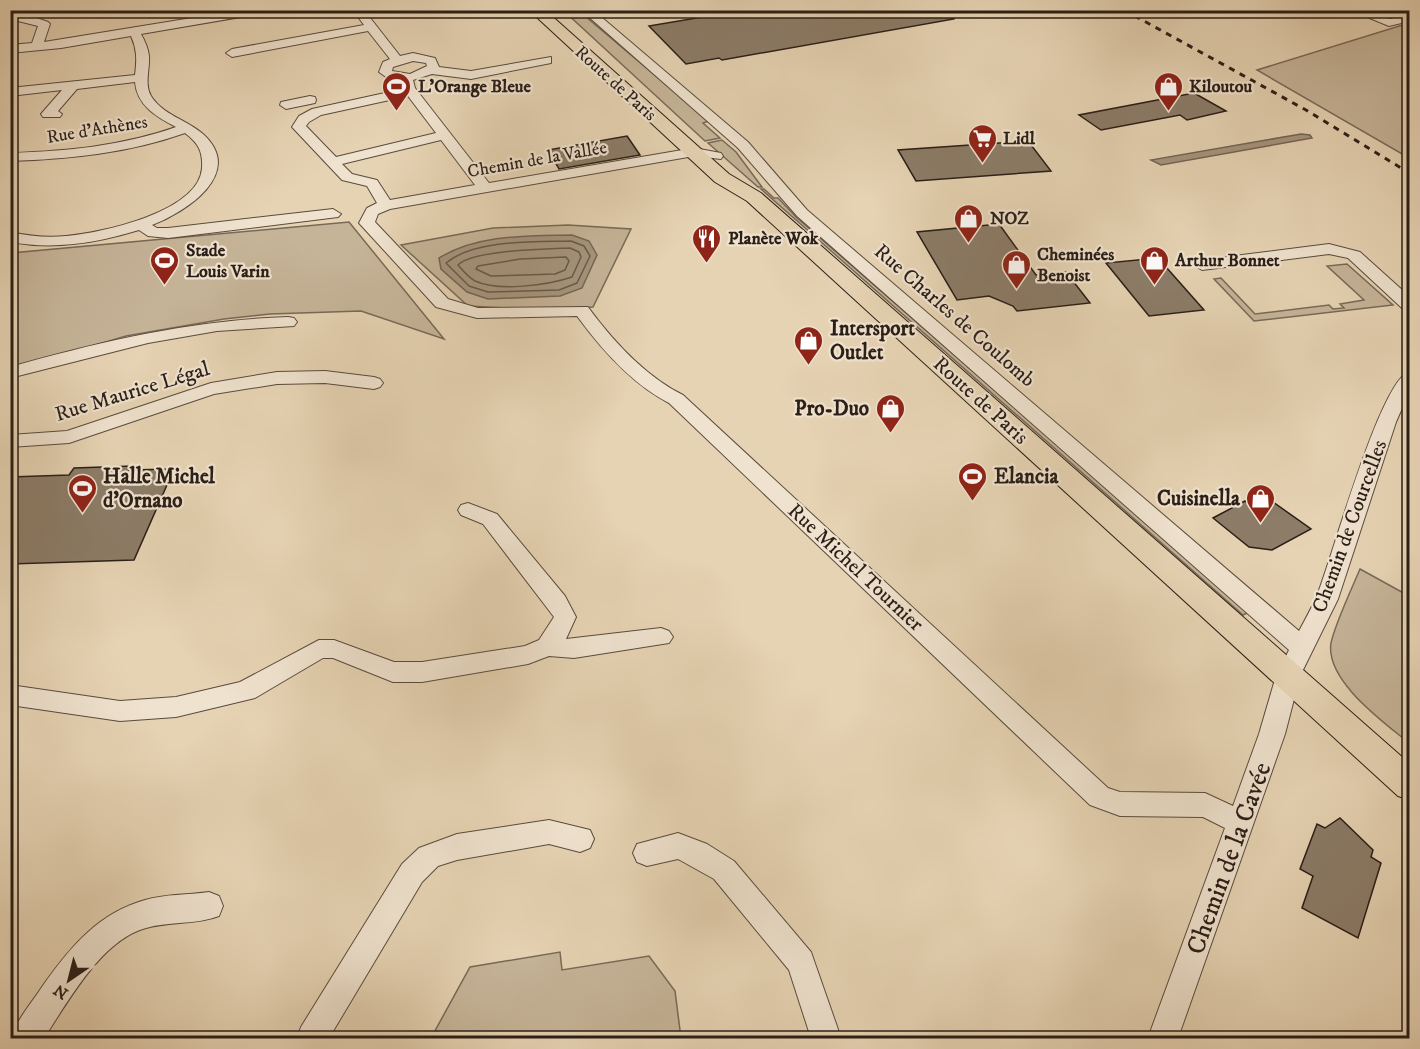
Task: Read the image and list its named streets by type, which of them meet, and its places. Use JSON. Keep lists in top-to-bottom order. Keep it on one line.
{"streets":{"main road":["Route de Paris"],"street":["Rue d'Athènes","Chemin de la Vallée","Rue Charles de Coulomb","Rue Maurice Légal","Chemin de Courcelles","Rue Michel Tournier","Chemin de la Cavée"]},"crossings":[["Route de Paris","Chemin de la Vallée"],["Route de Paris","Chemin de Courcelles"],["Route de Paris","Chemin de la Cavée"],["Chemin de la Vallée","Rue Michel Tournier"],["Rue Charles de Coulomb","Chemin de Courcelles"],["Chemin de Courcelles","Chemin de la Cavée"],["Rue Michel Tournier","Chemin de la Cavée"]],"places":{"sports":["L'Orange Bleue","Stade Louis Varin","Elancia","Halle Michel d'Ornano"],"shop":["Kiloutou","NOZ","Arthur Bonnet","Cheminées Benoist","Intersport Outlet","Pro-Duo","Cuisinella"],"supermarket":["Lidl"],"restaurant":["Planète Wok"]},"north":"bottom left"}
